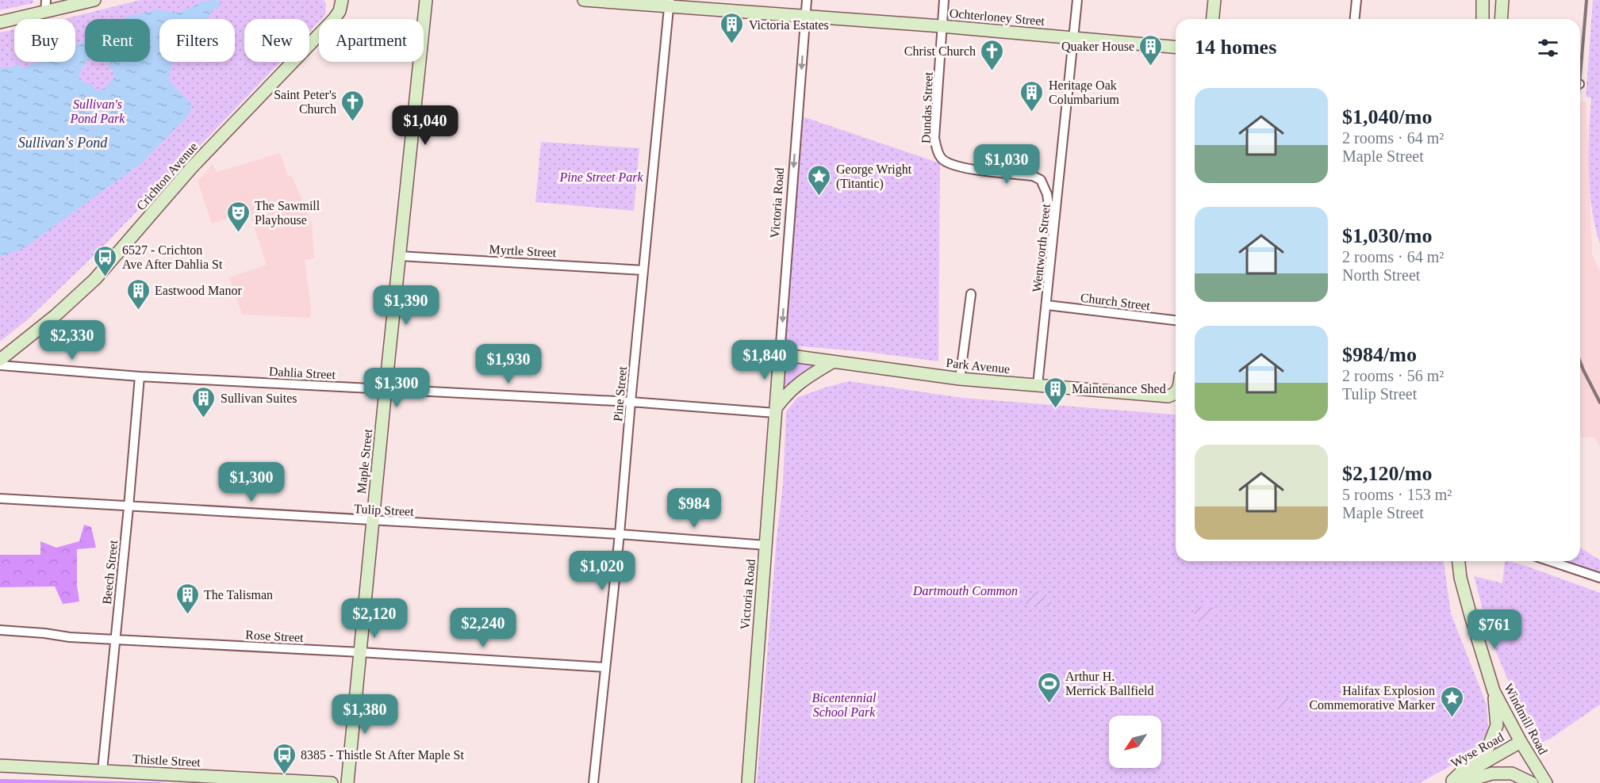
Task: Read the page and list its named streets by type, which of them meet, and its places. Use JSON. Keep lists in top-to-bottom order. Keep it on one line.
{"streets":{"main road":["Ochterloney Street","Crichton Avenue","Victoria Road","Park Avenue","Maple Street","Windmill Road","Wyse Road","Thistle Street"],"street":["Dundas Street","Wentworth Street","Myrtle Street","Church Street","Dahlia Street","Pine Street","Tulip Street","Beech Street","Rose Street"]},"crossings":[["Ochterloney Street","Dundas Street"],["Ochterloney Street","Victoria Road"],["Ochterloney Street","Wentworth Street"],["Ochterloney Street","Pine Street"],["Dundas Street","Wentworth Street"],["Victoria Road","Park Avenue"],["Victoria Road","Dahlia Street"],["Victoria Road","Tulip Street"],["Wentworth Street","Church Street"],["Wentworth Street","Park Avenue"],["Myrtle Street","Pine Street"],["Myrtle Street","Maple Street"],["Dahlia Street","Pine Street"],["Dahlia Street","Maple Street"],["Dahlia Street","Beech Street"],["Pine Street","Tulip Street"],["Pine Street","Rose Street"],["Maple Street","Tulip Street"],["Maple Street","Rose Street"],["Tulip Street","Beech Street"],["Beech Street","Rose Street"],["Beech Street","Thistle Street"],["Windmill Road","Wyse Road"]],"one_way":["Victoria Road"],"water":["Sullivan's Pond"],"parks":["Sullivan's Pond Park","Pine Street Park","Dartmouth Common","Bicentennial School Park"],"places":{"building":["Victoria Estates","Quaker House","Heritage Oak Columbarium","Eastwood Manor","Maintenance Shed","Sullivan Suites","The Talisman"],"church":["Christ Church","Saint Peter's Church"],"place":["George Wright (Titantic)","Halifax Explosion Commemorative Marker"],"theatre":["The Sawmill Playhouse"],"bus stop":["6527 - Crichton Ave After Dahlia St","8385 - Thistle St After Maple St"],"sports":["Arthur H. Merrick Ballfield"]},"north":"bottom left","page":{"chip":["Buy","Rent","Filters","New","Apartment"],"heading":"14 homes","list":[{"name":"$1,040/mo","note":"2 rooms · 64 m² · Maple Street"},{"name":"$1,030/mo","note":"2 rooms · 64 m² · North Street"},{"name":"$984/mo","note":"2 rooms · 56 m² · Tulip Street"},{"name":"$2,120/mo","note":"5 rooms · 153 m² · Maple Street"}],"price":["$1,040","$1,030","$1,390","$2,330","$1,840","$1,930","$1,300","$1,300","$984","$1,020","$2,120","$2,240","$761","$1,380"]}}
